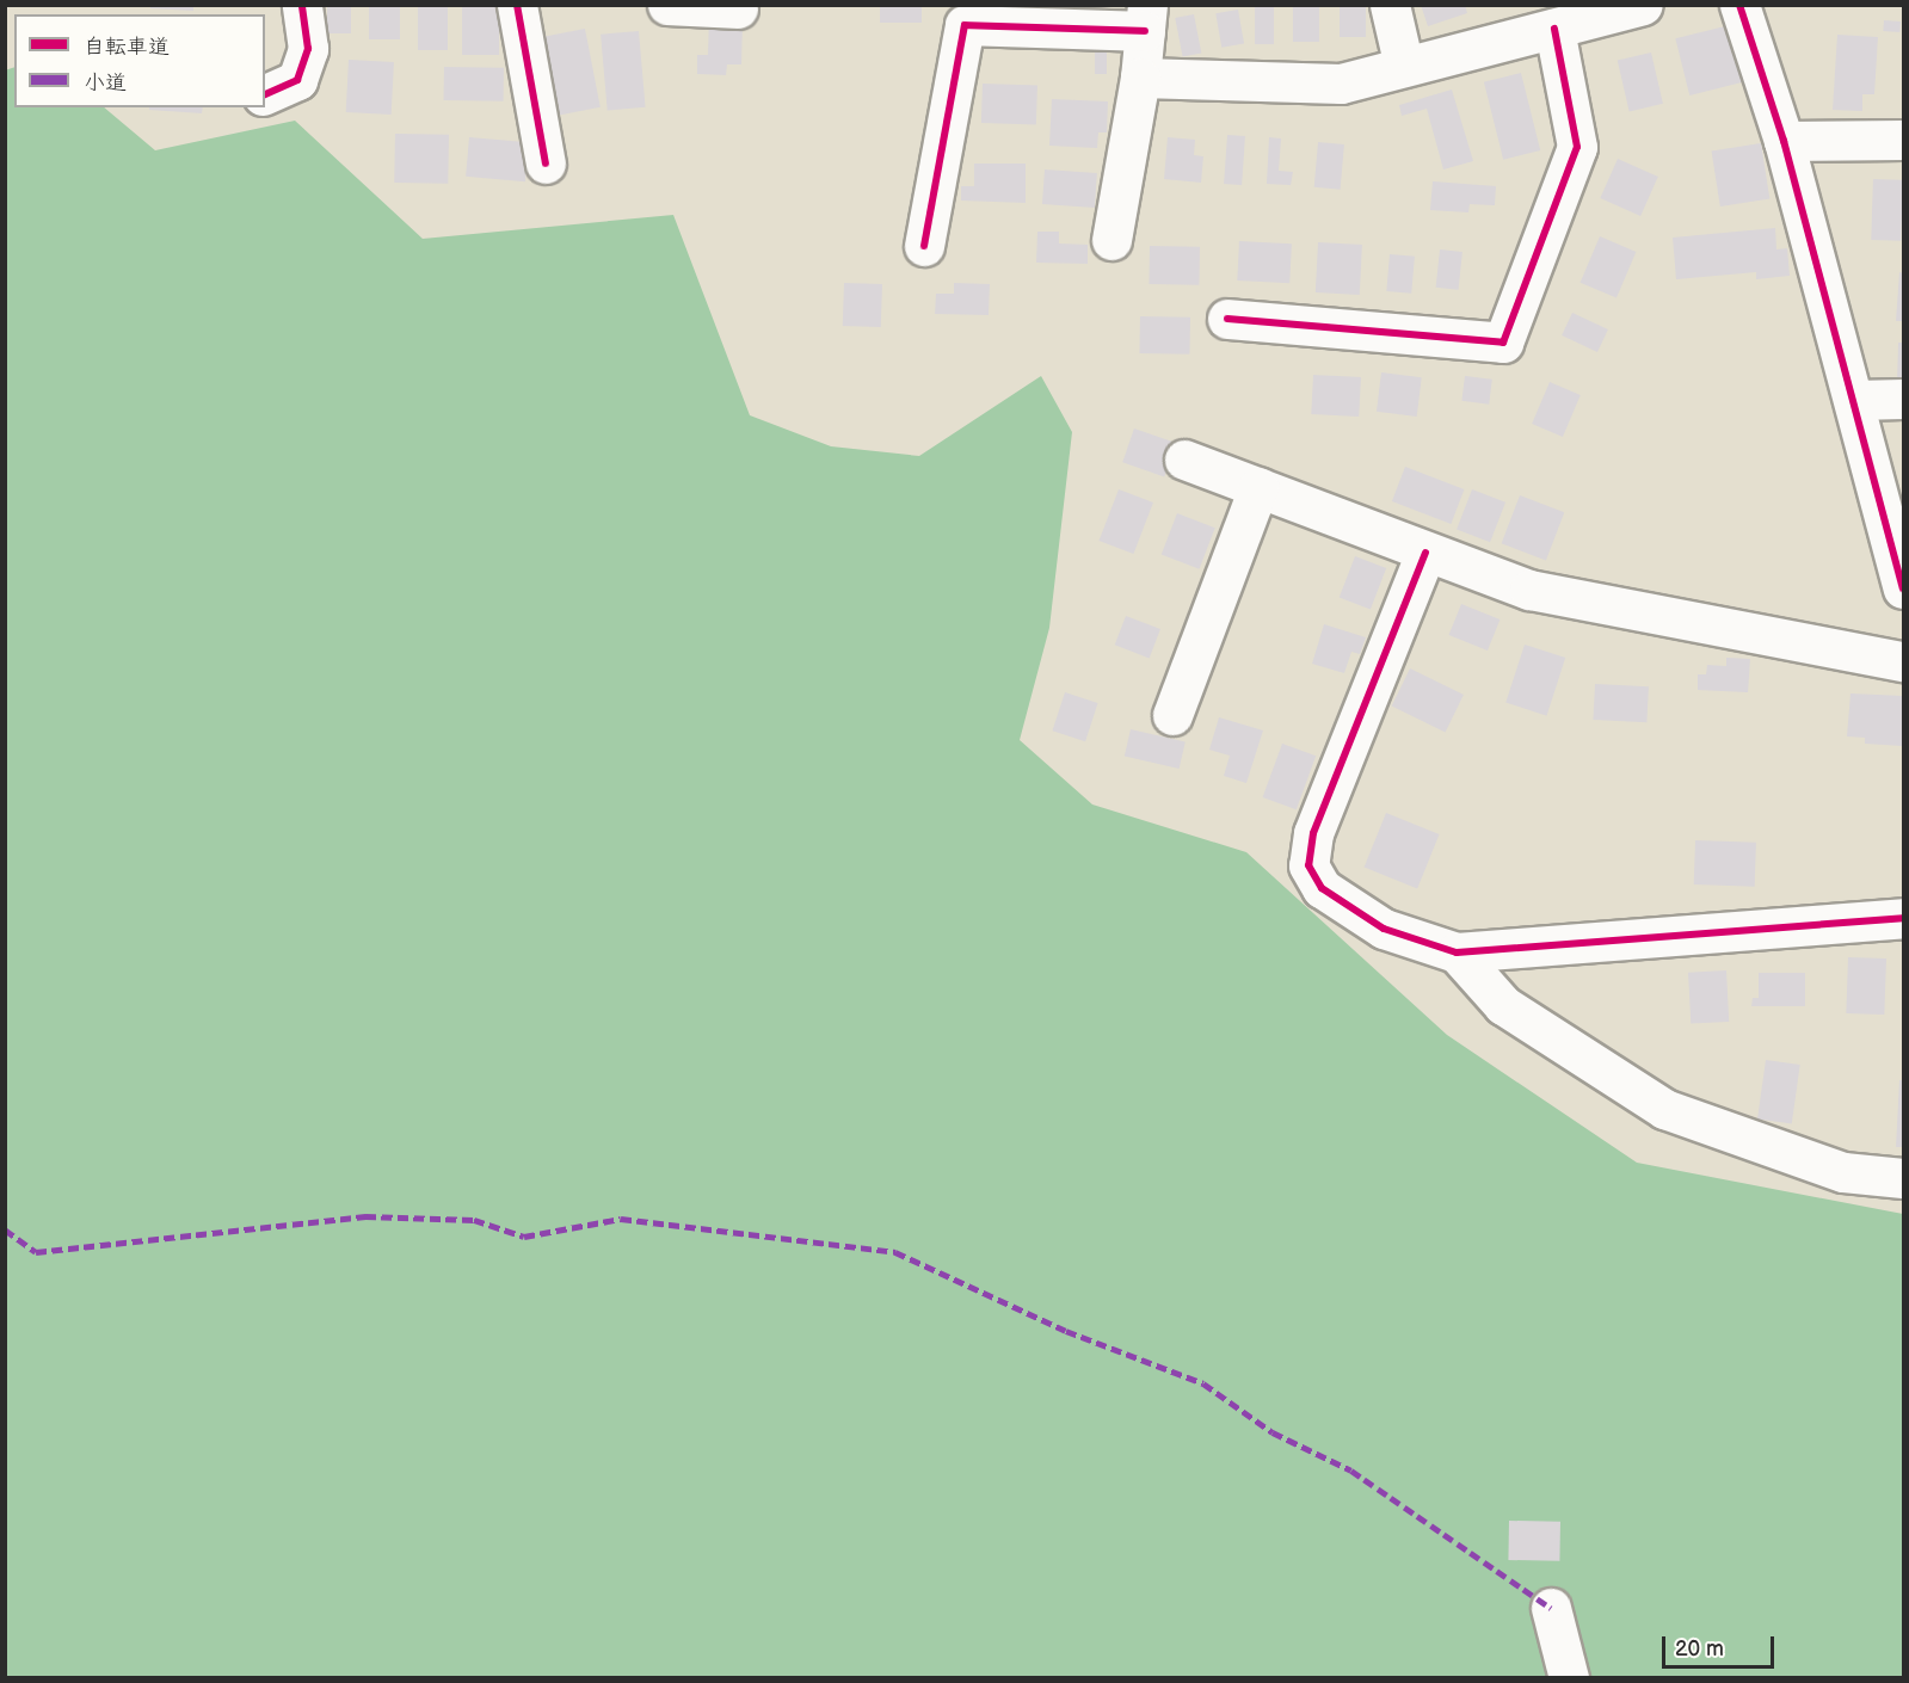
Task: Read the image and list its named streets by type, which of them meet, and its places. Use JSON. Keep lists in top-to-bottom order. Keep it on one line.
{"legend":["自転車道","小道"],"scale_bar":"20 m"}
